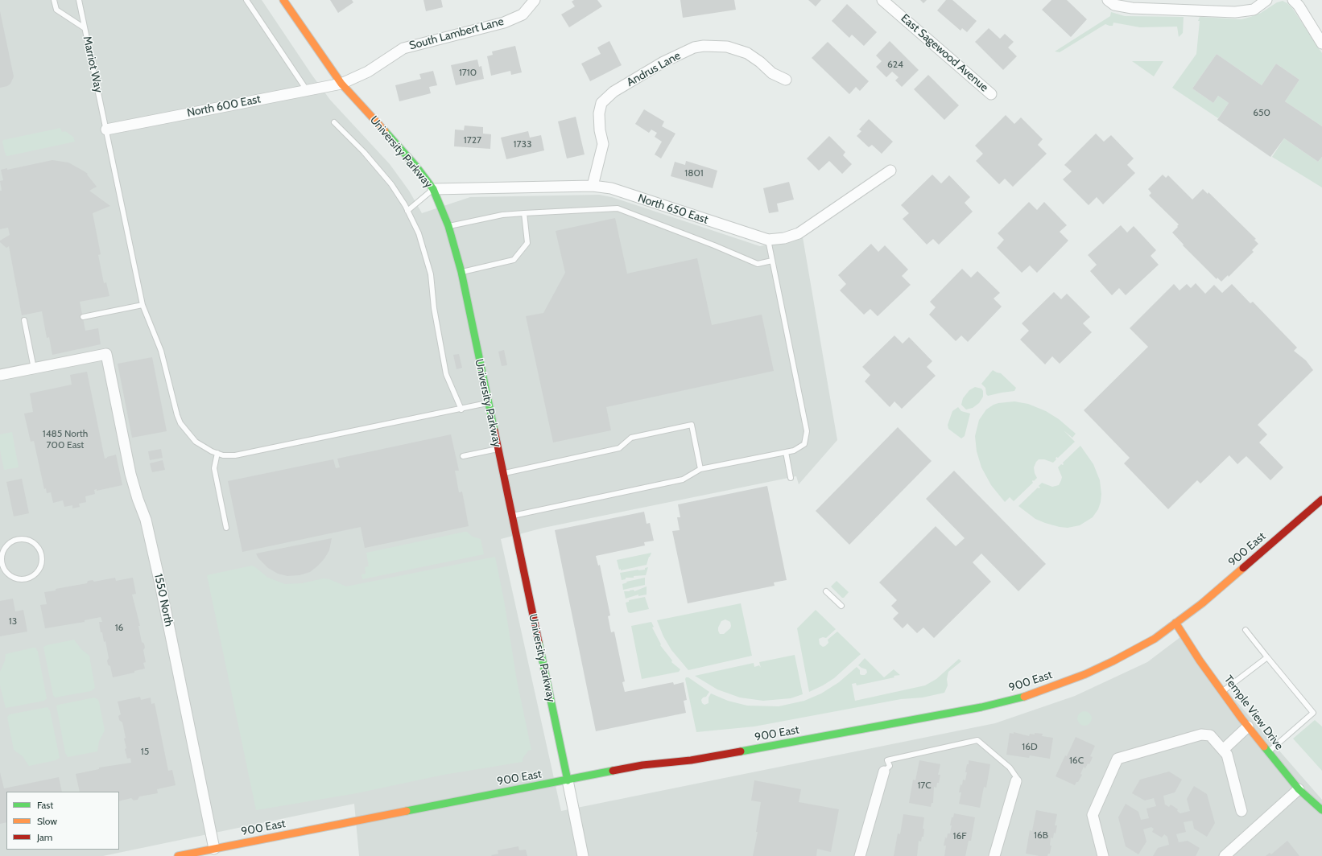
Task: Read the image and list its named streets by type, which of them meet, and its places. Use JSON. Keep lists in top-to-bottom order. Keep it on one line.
{"streets":{"main road":["University Parkway","900 East","Temple View Drive"],"street":["South Lambert Lane","East Sagewood Avenue","Andrus Lane","North 600 East","North 650 East","1550 North"],"lane":["Marriot Way"]},"crossings":[["South Lambert Lane","North 600 East"],["South Lambert Lane","University Parkway"],["Marriot Way","North 600 East"],["Marriot Way","University Parkway"],["Andrus Lane","North 650 East"],["North 600 East","University Parkway"],["University Parkway","North 650 East"],["University Parkway","900 East"],["900 East","1550 North"],["900 East","Temple View Drive"]],"house_numbers":["624","1710","650","1727","1733","1801","1485 North 700 East","13","16","16D","15","16C","17C","16B","16F"],"legend":["Fast","Slow","Jam"]}
